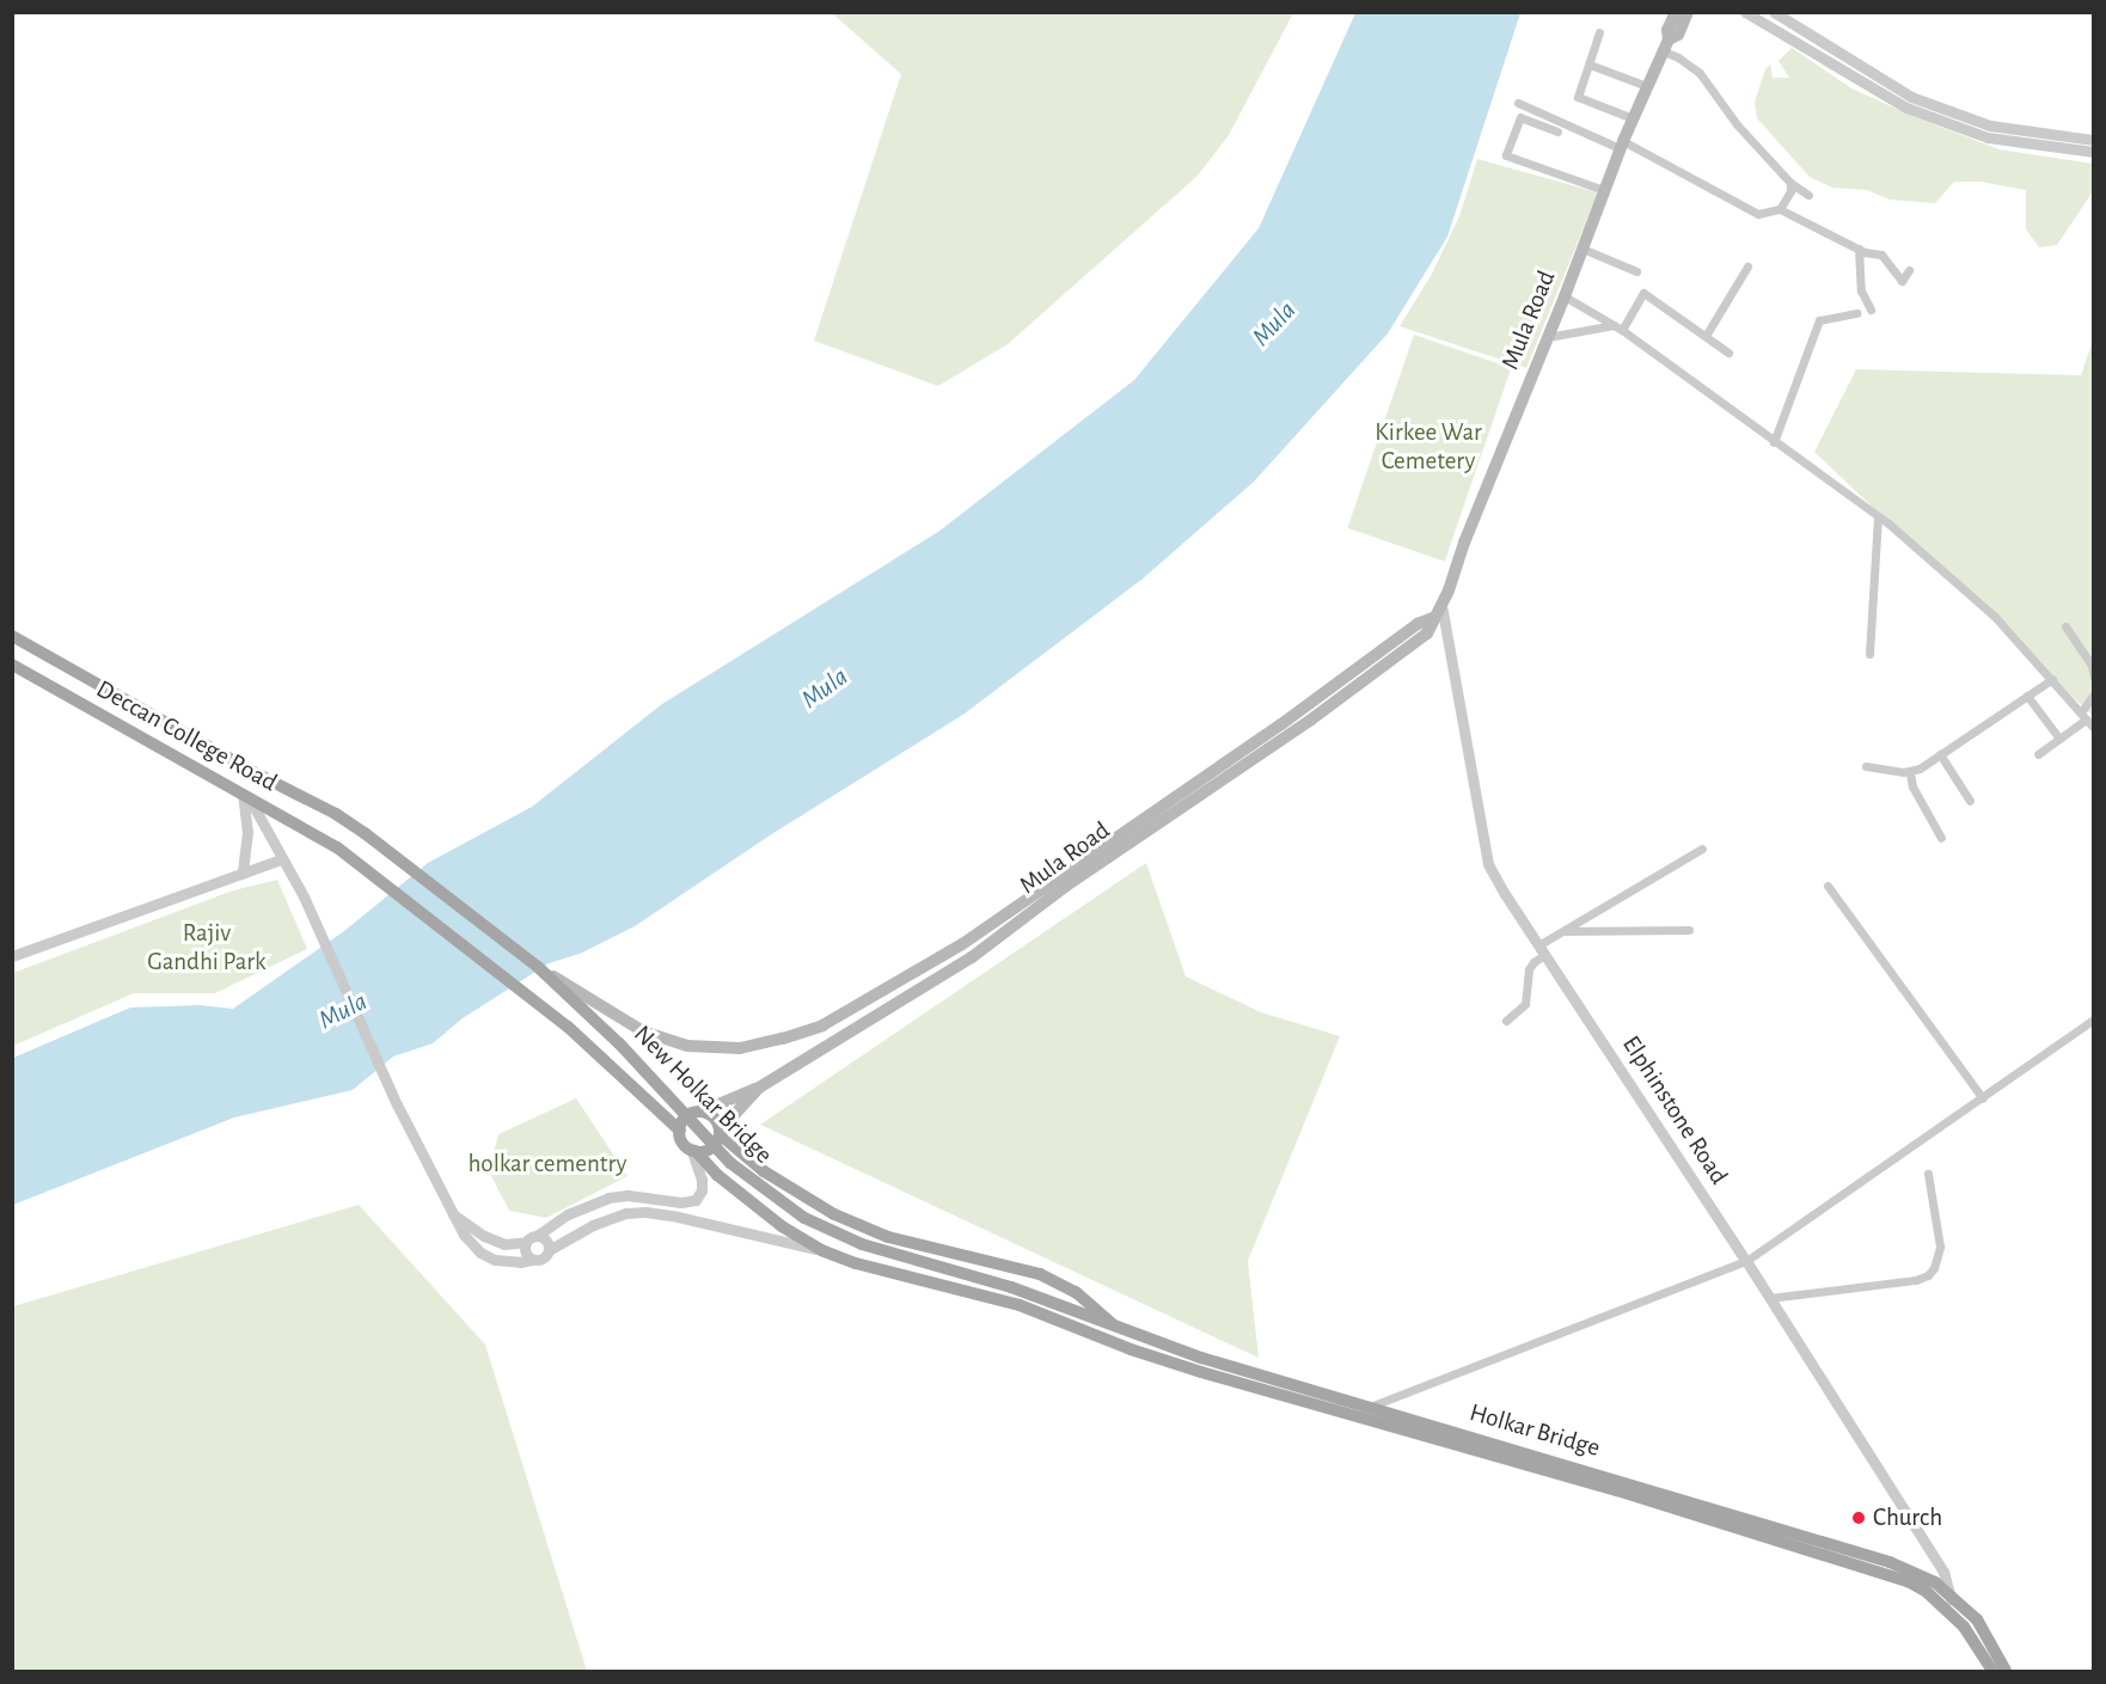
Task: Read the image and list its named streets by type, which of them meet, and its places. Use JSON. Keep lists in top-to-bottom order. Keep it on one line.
{"streets":{"main road":["Mula Road","Deccan College Road","New Holkar Bridge","Elphinstone Road"]},"crossings":[["Mula Road","Deccan College Road"],["Mula Road","New Holkar Bridge"],["Mula Road","Elphinstone Road"],["Deccan College Road","New Holkar Bridge"]],"water":["Mula"],"parks":["Kirkee War Cemetery","Rajiv Gandhi Park","holkar cementry"],"places":["Church"]}
